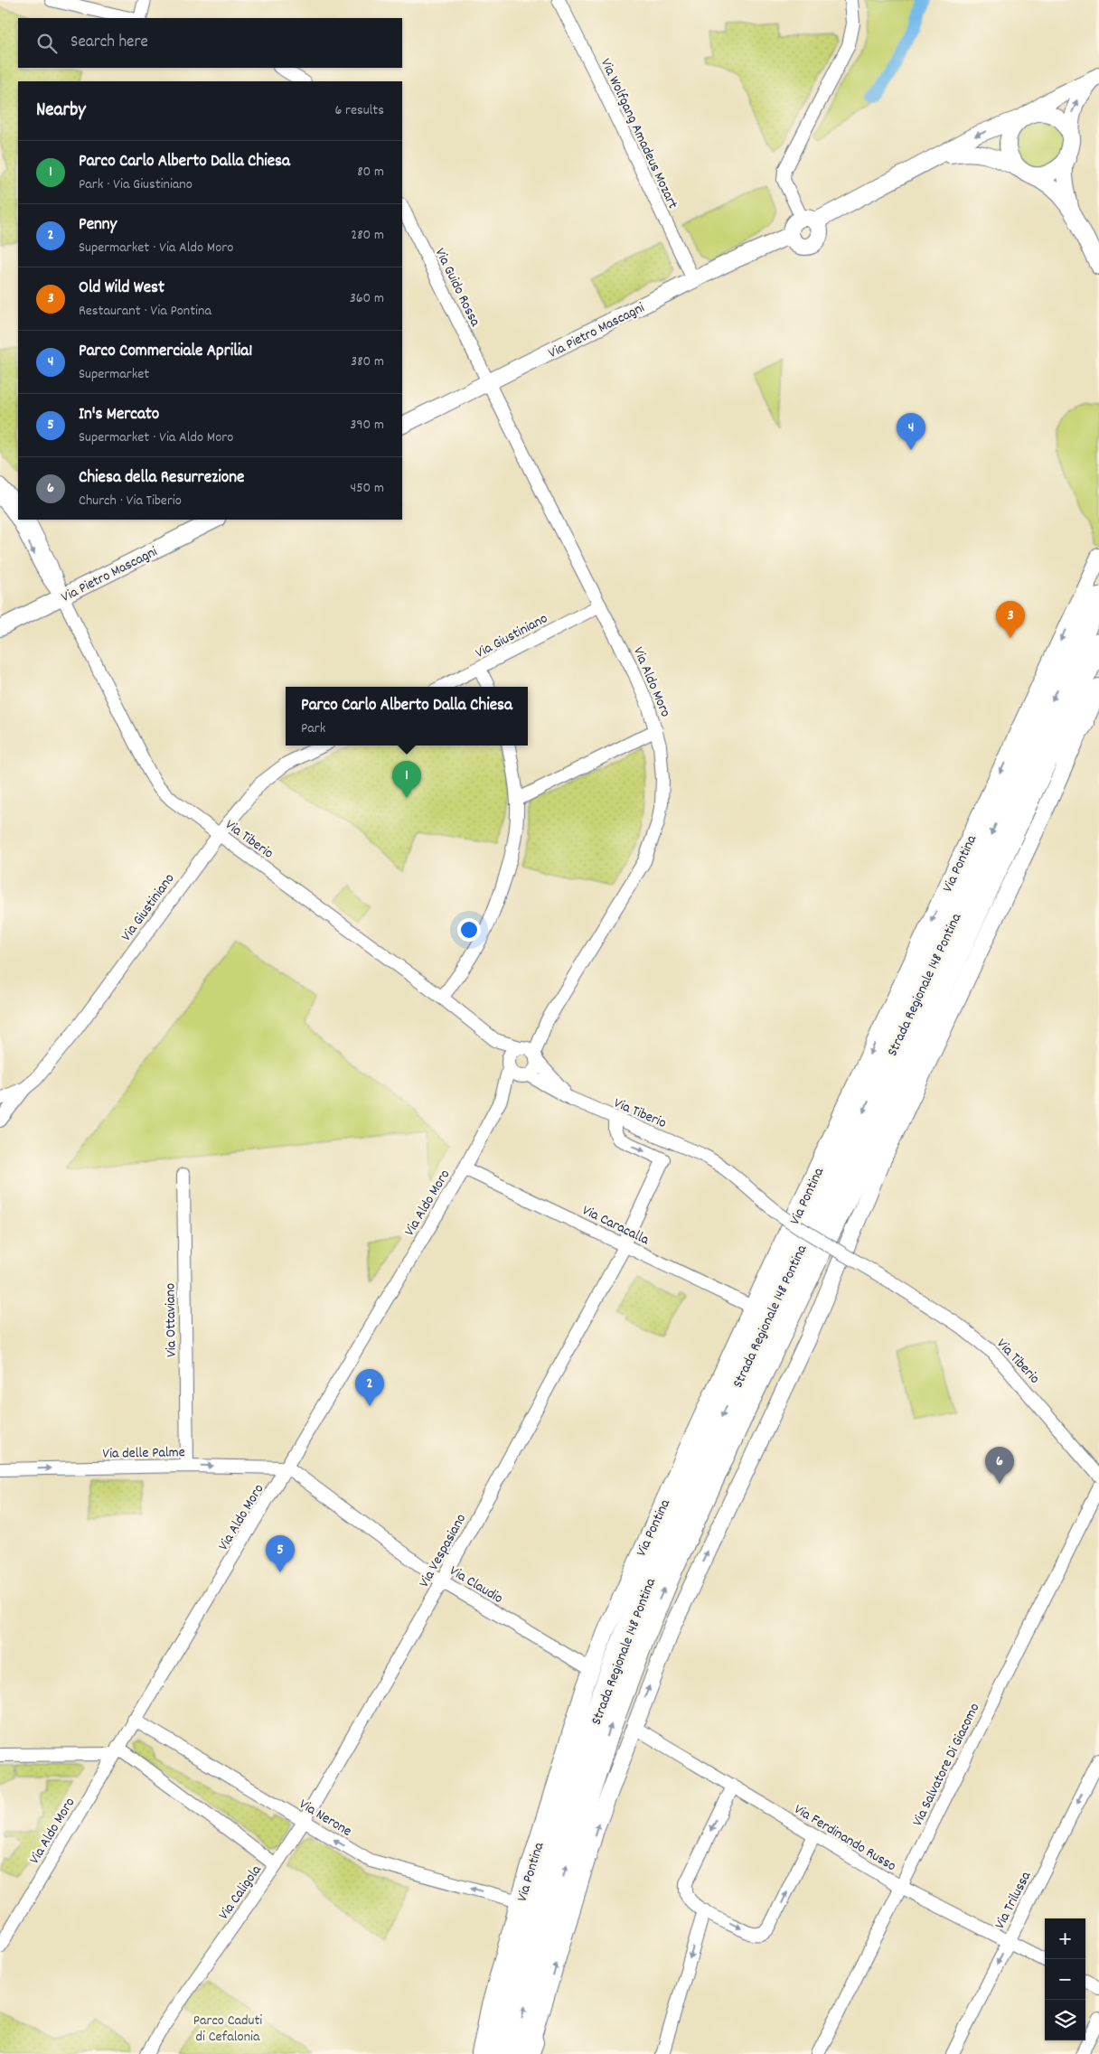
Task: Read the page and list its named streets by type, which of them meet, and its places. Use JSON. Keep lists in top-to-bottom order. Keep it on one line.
{"streets":{"highway":["Strada Regionale 148 Pontina"],"street":["Via Wolfgang Amadeus Mozart","Via Guido Rossa","Via Pietro Mascagni","Via Giustiniano","Via Aldo Moro","Via Tiberio","Via Pontina","Via Caracalla","Via Ottaviano","Via delle Palme","Via Vespasiano","Via Claudio","Via Salvatore Di Giacomo","Via Nerone","Via Ferdinando Russo","Via Caligola","Via Trilussa"]},"crossings":[["Via Wolfgang Amadeus Mozart","Via Pietro Mascagni"],["Via Guido Rossa","Via Pietro Mascagni"],["Via Guido Rossa","Via Aldo Moro"],["Via Pietro Mascagni","Via Aldo Moro"],["Via Pietro Mascagni","Via Tiberio"],["Via Giustiniano","Via Aldo Moro"],["Via Giustiniano","Via Tiberio"],["Via Aldo Moro","Via Tiberio"],["Via Aldo Moro","Via Caracalla"],["Via Aldo Moro","Via delle Palme"],["Via Aldo Moro","Via Claudio"],["Via Aldo Moro","Via Nerone"],["Via Aldo Moro","Via Caligola"],["Via Tiberio","Via Vespasiano"],["Via Pontina","Strada Regionale 148 Pontina"],["Via Pontina","Via Caracalla"],["Via Pontina","Via Claudio"],["Via Pontina","Via Nerone"],["Via Caracalla","Via Vespasiano"],["Via Ottaviano","Via delle Palme"],["Via delle Palme","Via Claudio"],["Via Vespasiano","Via Claudio"],["Via Vespasiano","Via Nerone"],["Via Vespasiano","Via Caligola"],["Via Salvatore Di Giacomo","Via Ferdinando Russo"],["Via Ferdinando Russo","Via Trilussa"]],"one_way":["Via delle Palme","Via Nerone","Via Trilussa"],"parks":["Parco Caduti di Cefalonia"],"page":{"search":"Search here","heading":["Nearby","6 results"],"list":[{"mark":"1","name":"Parco Carlo Alberto Dalla Chiesa","note":"Park · Via Giustiniano","value":"80 m"},{"mark":"2","name":"Penny","note":"Supermarket · Via Aldo Moro","value":"280 m"},{"mark":"3","name":"Old Wild West","note":"Restaurant · Via Pontina","value":"360 m"},{"mark":"4","name":"Parco Commerciale Aprilia1","note":"Supermarket","value":"380 m"},{"mark":"5","name":"In's Mercato","note":"Supermarket · Via Aldo Moro","value":"390 m"},{"mark":"6","name":"Chiesa della Resurrezione","note":"Church · Via Tiberio","value":"450 m"}],"pins":["4","3","1","2","6","5"],"popup":["Parco Carlo Alberto Dalla Chiesa","Park"],"map_buttons":["+","−"]}}
